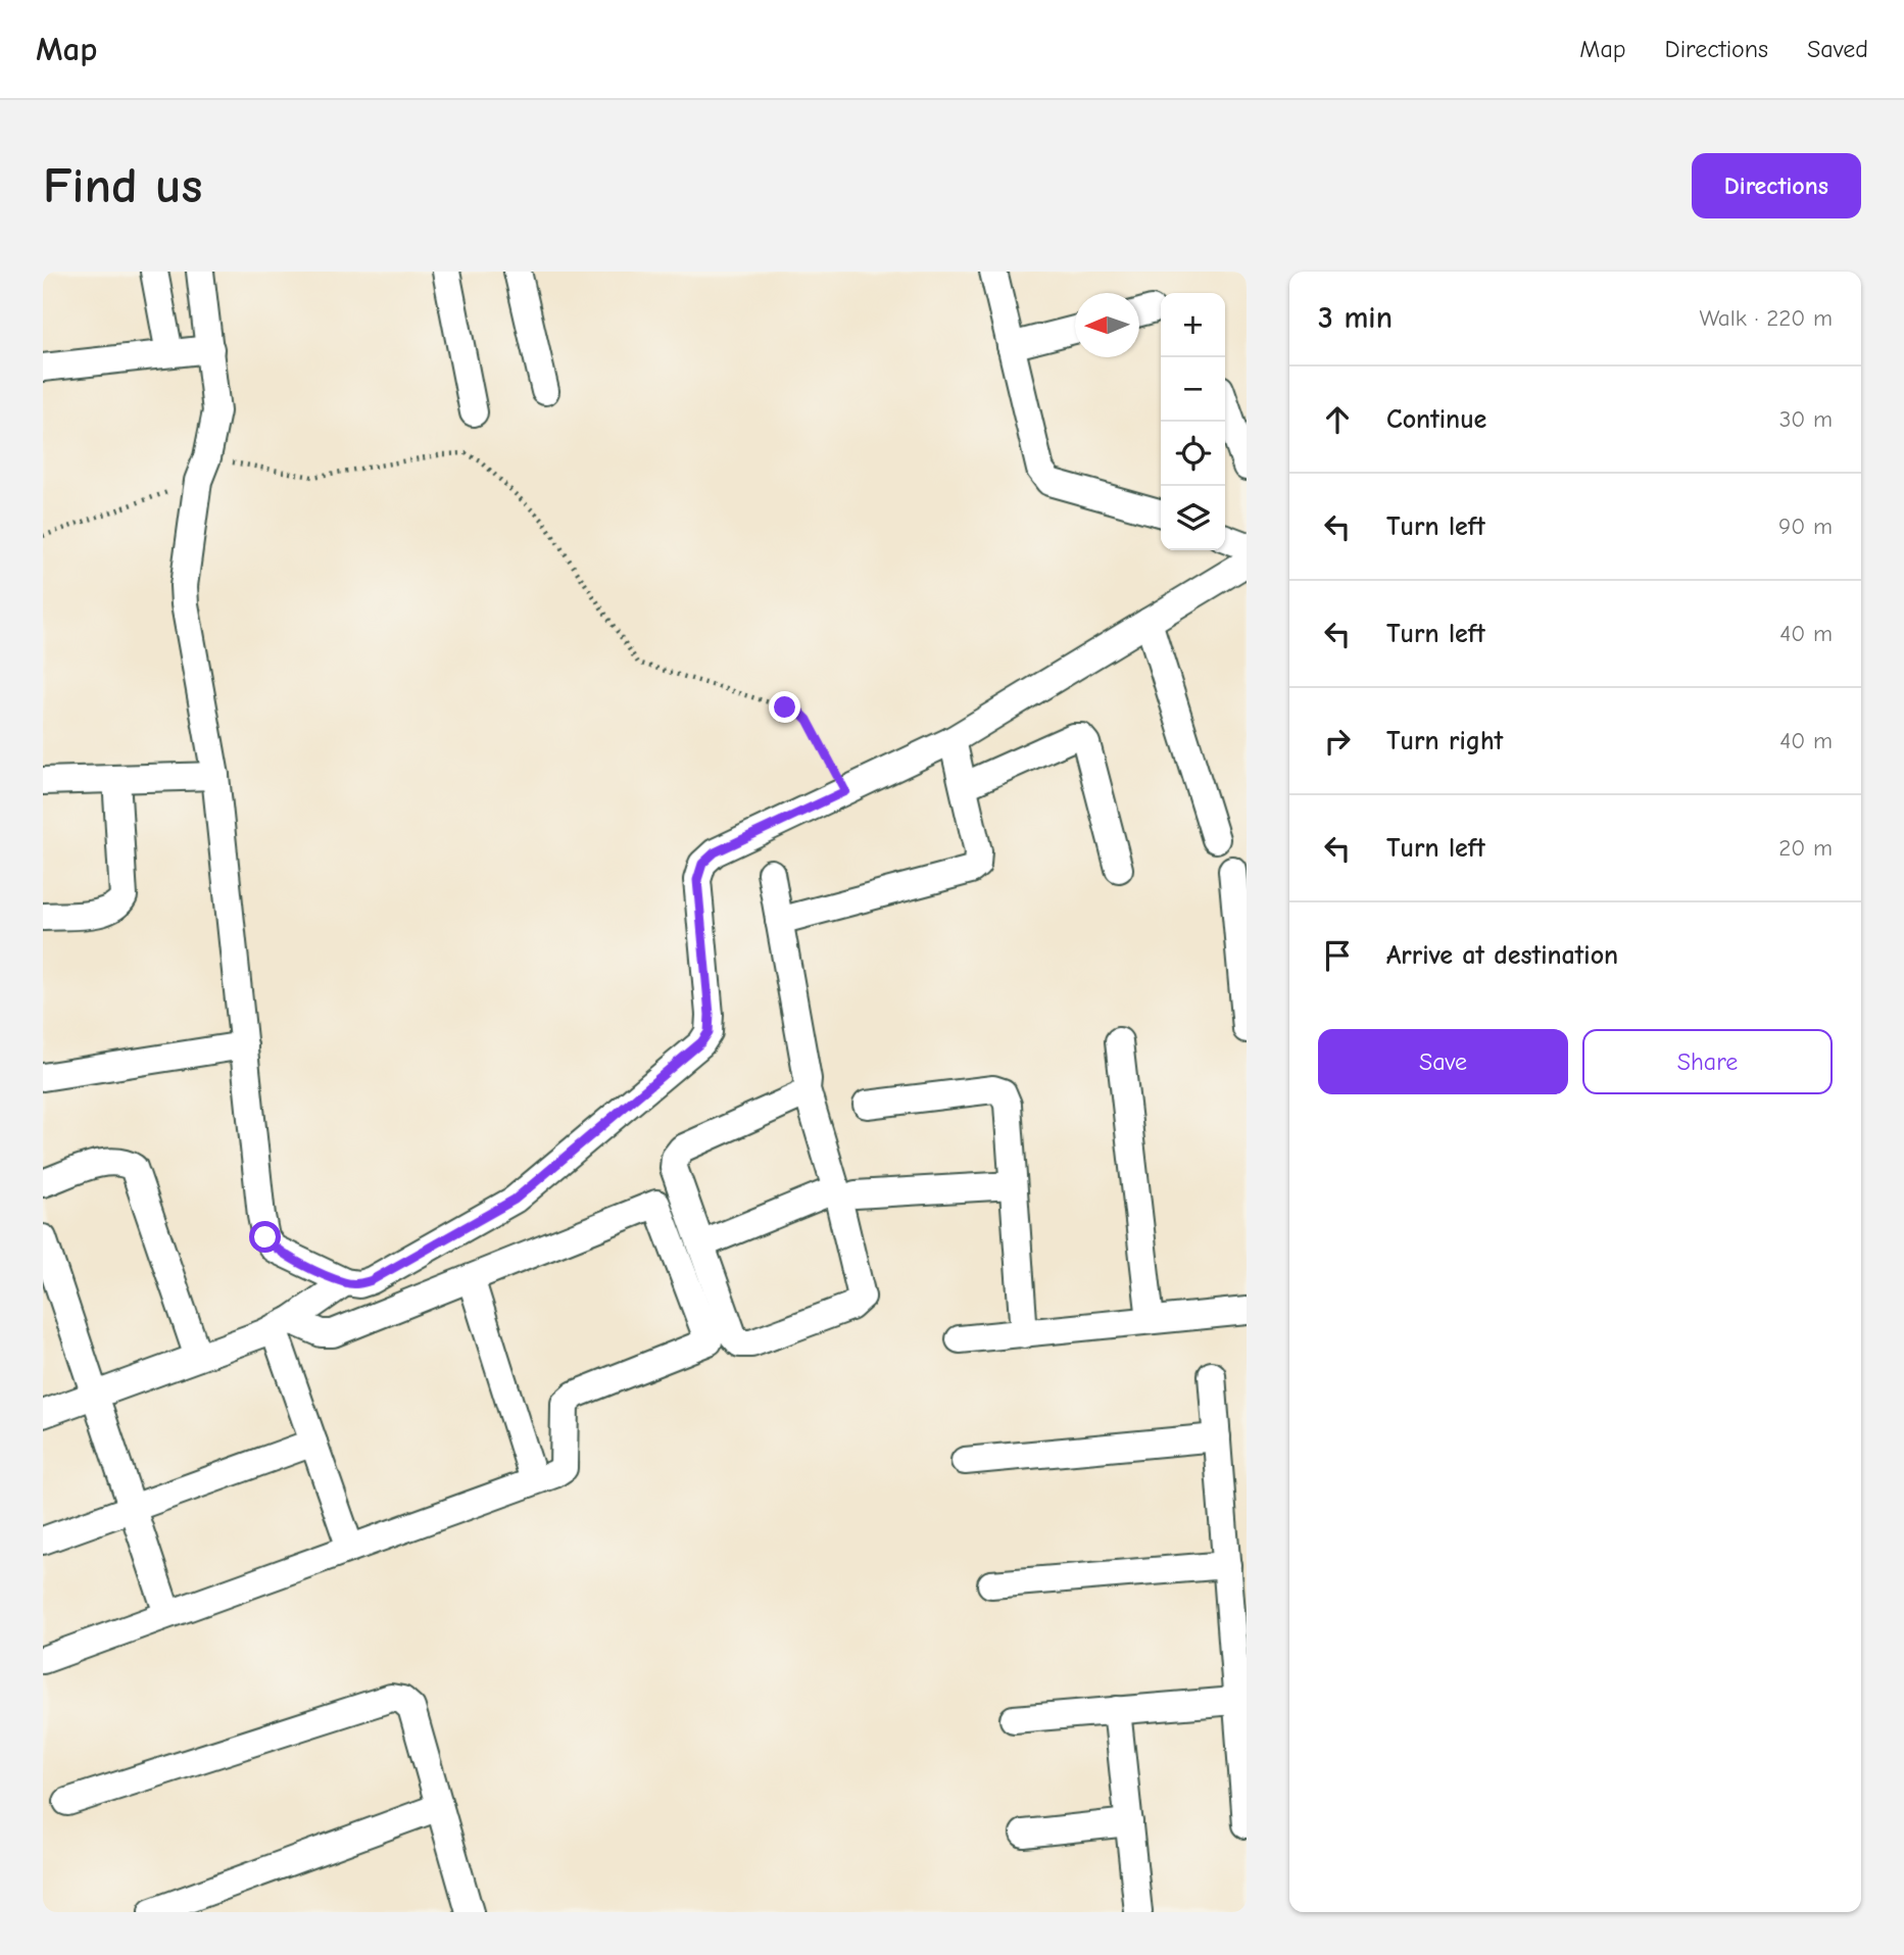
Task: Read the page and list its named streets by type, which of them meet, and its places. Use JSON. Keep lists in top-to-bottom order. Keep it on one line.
{"north":"left","page":{"header":"Map","nav":["Map","Directions","Saved"],"buttons":["Directions",["Save","Share"]],"title":"Find us","heading":["3 min","Walk · 220 m"],"map_buttons":["+","−"],"list":[["Continue","30 m"],["Turn left","90 m"],["Turn left","40 m"],["Turn right","40 m"],["Turn left","20 m"],"Arrive at destination"]}}
